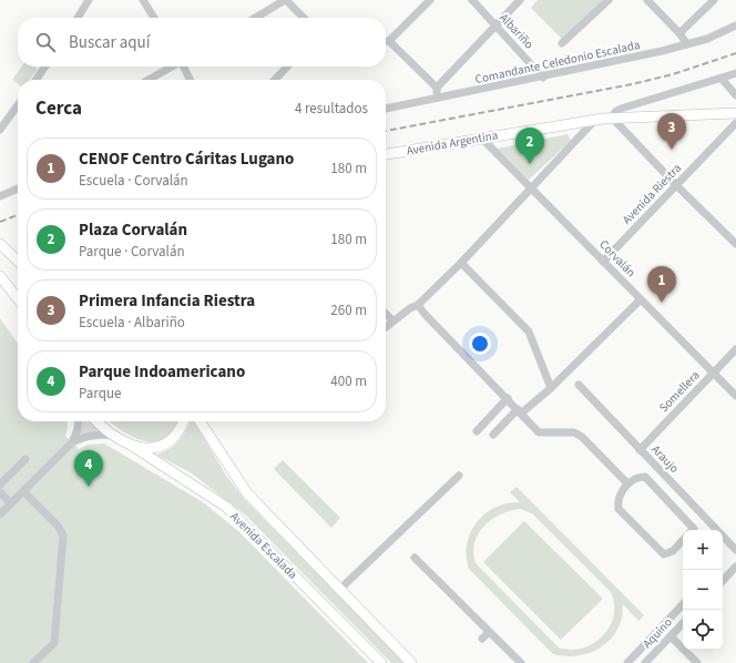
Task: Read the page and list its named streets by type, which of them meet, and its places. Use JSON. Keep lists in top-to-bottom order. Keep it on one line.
{"streets":{"main road":["Avenida Argentina","Avenida Escalada"],"street":["Albariño","Comandante Celedonio Escalada","Avenida Riestra","Corvalán","Somellera","Araujo","Aquino"]},"crossings":[["Albariño","Comandante Celedonio Escalada"],["Avenida Argentina","Corvalán"],["Avenida Riestra","Corvalán"],["Corvalán","Somellera"],["Somellera","Araujo"]],"page":{"search":"Buscar aquí","heading":["Cerca","4 resultados"],"pins":["3","2","1","4"],"list":[{"mark":"1","name":"CENOF Centro Cáritas Lugano","note":"Escuela · Corvalán","value":"180 m"},{"mark":"2","name":"Plaza Corvalán","note":"Parque · Corvalán","value":"180 m"},{"mark":"3","name":"Primera Infancia Riestra","note":"Escuela · Albariño","value":"260 m"},{"mark":"4","name":"Parque Indoamericano","note":"Parque","value":"400 m"}],"map_buttons":["+","−"]}}
